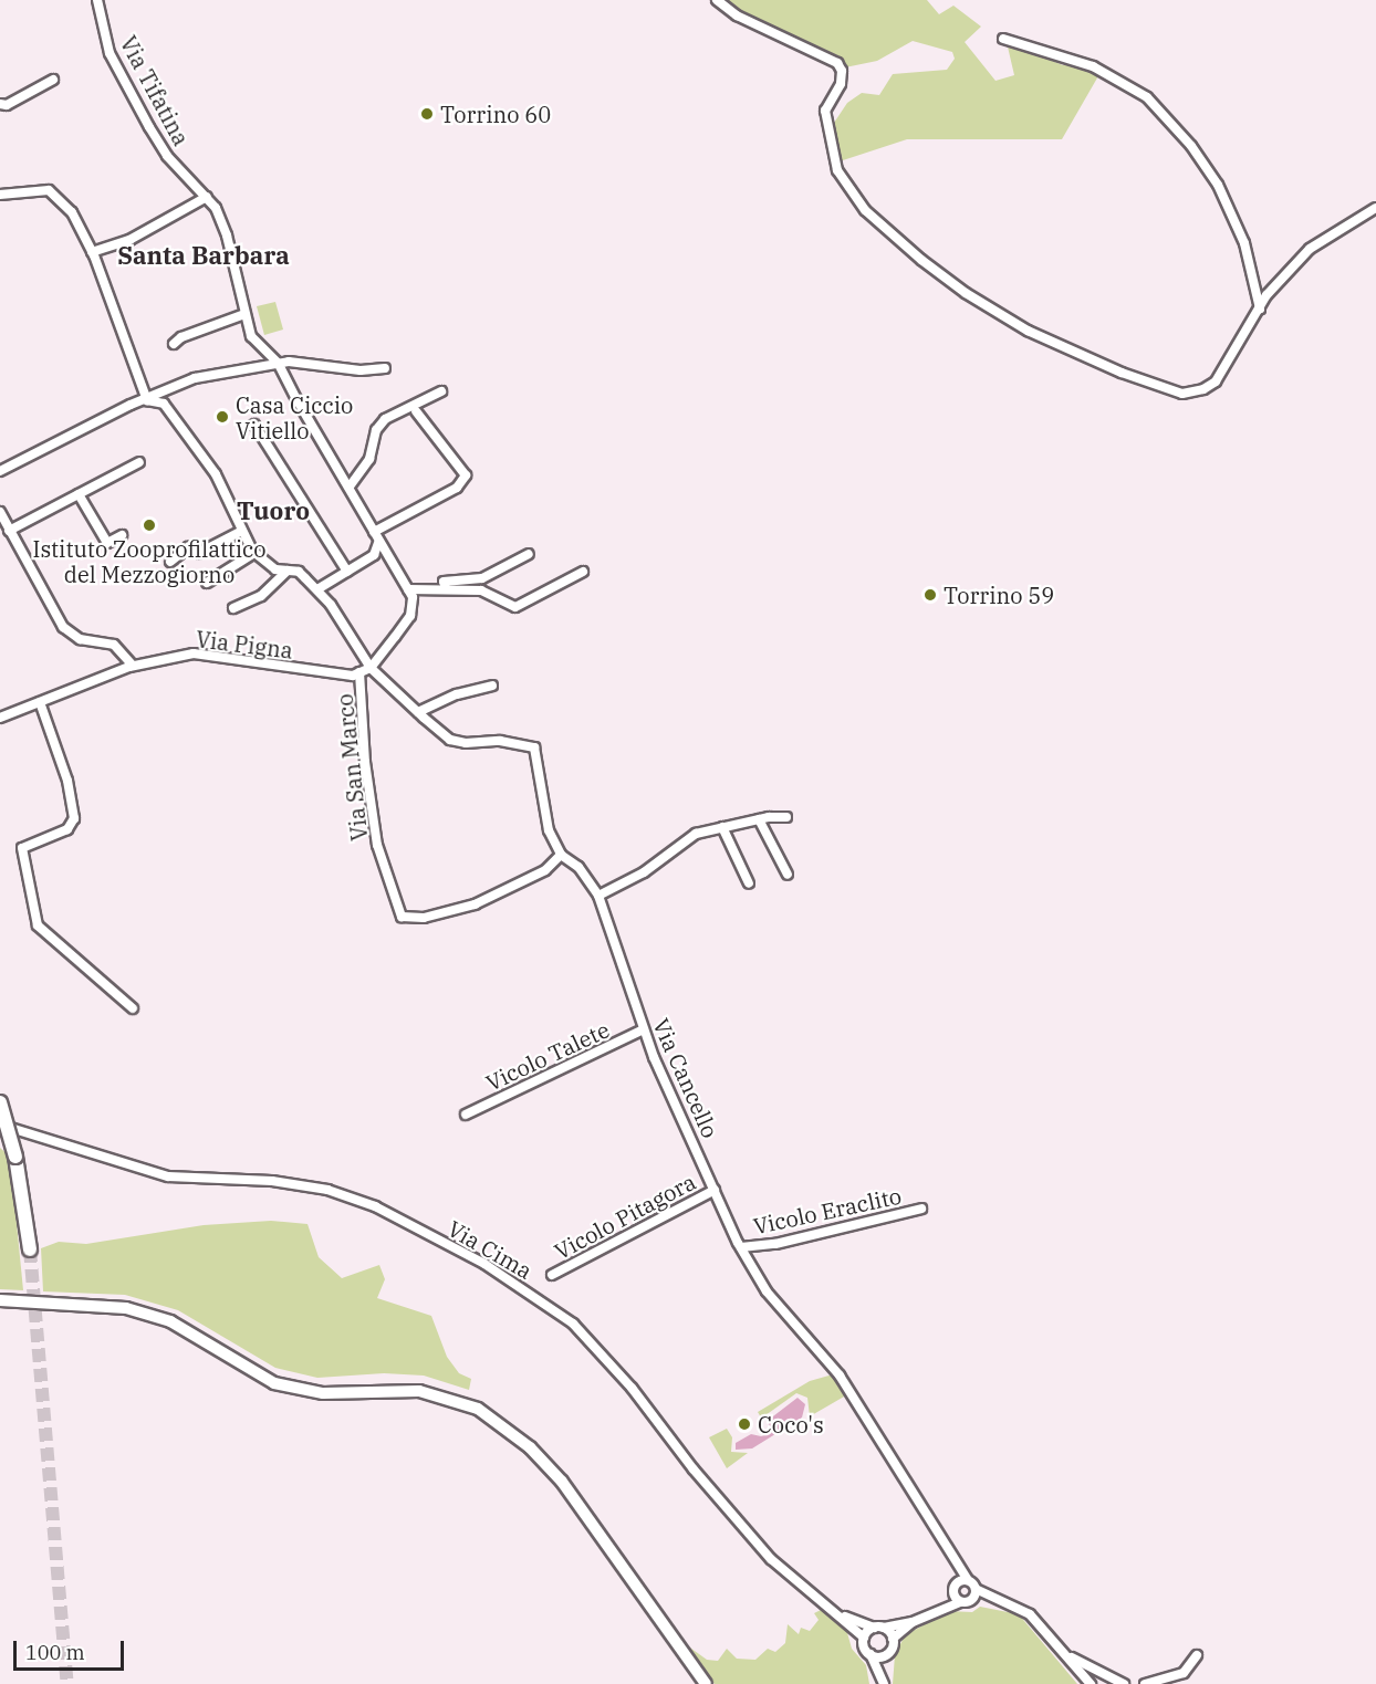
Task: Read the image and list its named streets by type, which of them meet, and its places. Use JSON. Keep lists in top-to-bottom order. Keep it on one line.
{"streets":{"street":["Via Tifatina","Via Pigna","Via San Marco","Vicolo Talete","Via Cancello","Vicolo Eraclito","Vicolo Pitagora","Via Cima"]},"crossings":[["Via Pigna","Via San Marco"],["Via Pigna","Via Cancello"],["Via San Marco","Via Cancello"],["Vicolo Talete","Via Cancello"],["Via Cancello","Vicolo Eraclito"],["Via Cancello","Vicolo Pitagora"]],"districts":["Santa Barbara","Tuoro"],"places":["Torrino 60","Casa Ciccio Vitiello","Istituto Zooprofilattico del Mezzogiorno","Torrino 59","Coco's"],"scale_bar":"100 m"}
